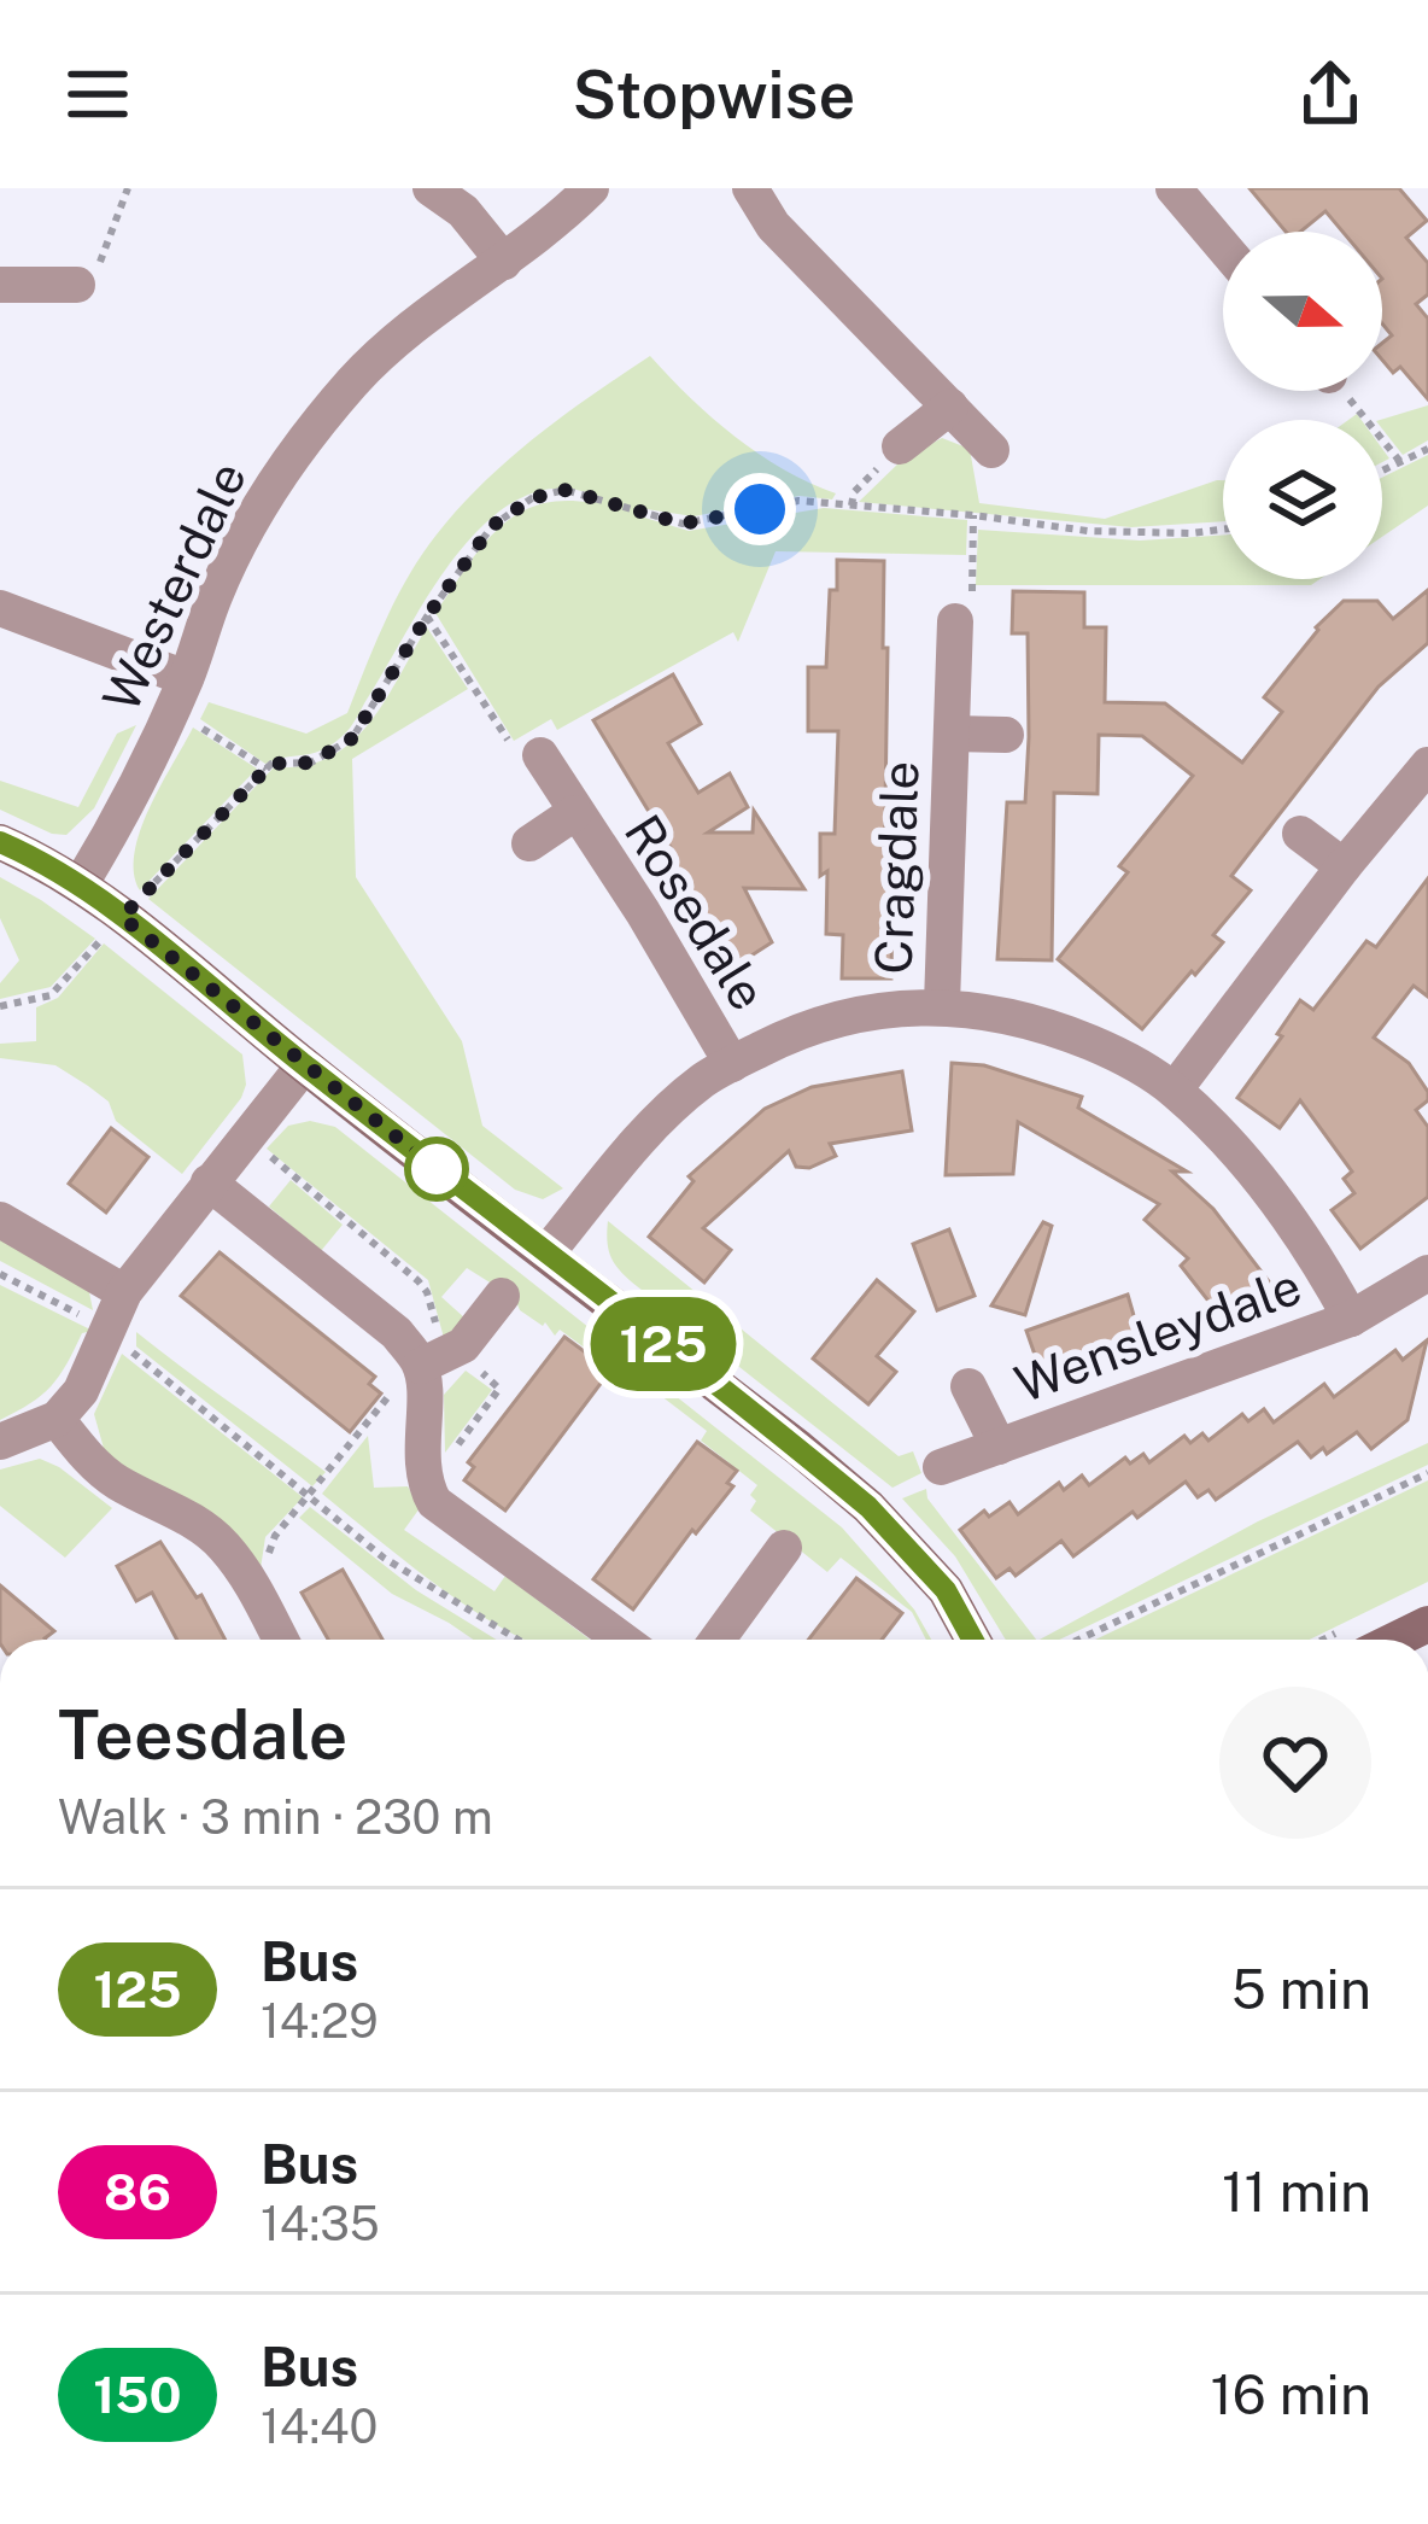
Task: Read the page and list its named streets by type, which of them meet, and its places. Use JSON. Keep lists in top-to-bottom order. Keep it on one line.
{"streets":{"street":["Westerdale","Cragdale","Rosedale","Wensleydale"]},"lines":["bus line 125"],"north":"right","page":{"header":"Stopwise","on_map":"125","heading":["Teesdale","Walk · 3 min · 230 m"],"list":[{"mark":"125","name":"Bus","note":"14:29","value":"5 min"},{"mark":"86","name":"Bus","note":"14:35","value":"11 min"},{"mark":"150","name":"Bus","note":"14:40","value":"16 min"}]}}
